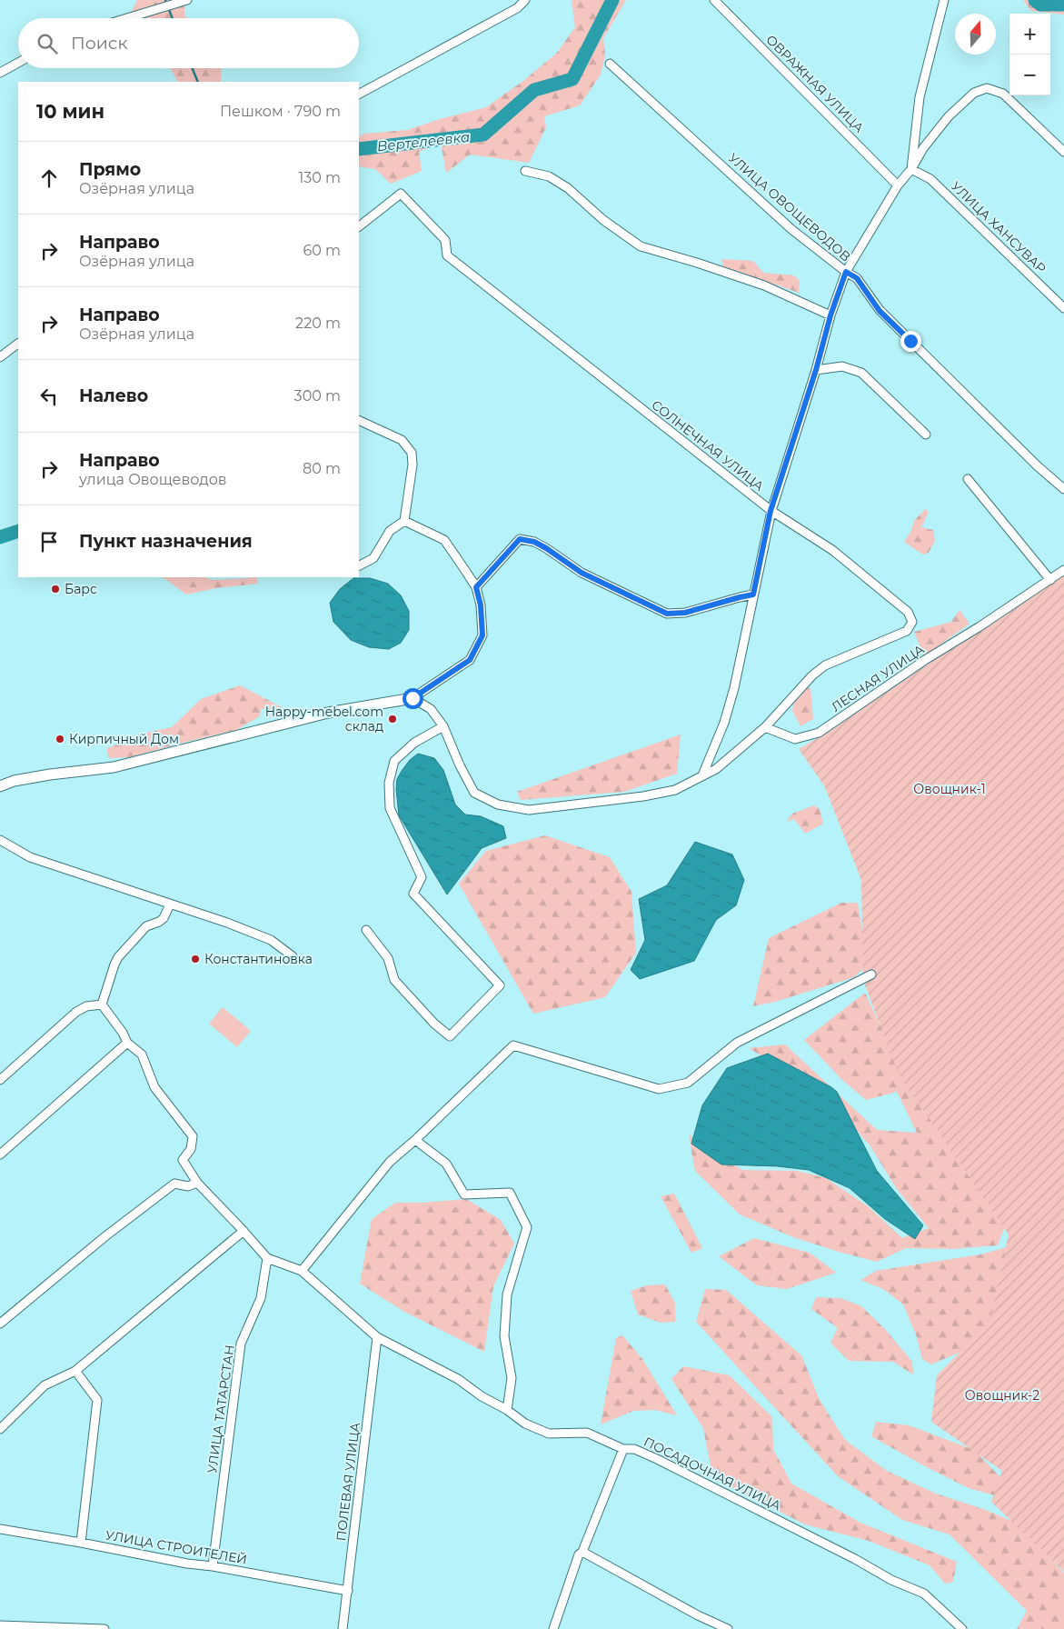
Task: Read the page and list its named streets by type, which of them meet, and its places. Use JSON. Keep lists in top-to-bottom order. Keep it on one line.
{"streets":{"street":["ОВРАЖНАЯ УЛИЦА","УЛИЦА ОВОЩЕВОДОВ","УЛИЦА ХАНСУВАР","СОЛНЕЧНАЯ УЛИЦА","ЛЕСНАЯ УЛИЦА","УЛИЦА ТАТАРСТАН","ПОСАДОЧНАЯ УЛИЦА","ПОЛЕВАЯ УЛИЦА","УЛИЦА СТРОИТЕЛЕЙ"]},"crossings":[["СОЛНЕЧНАЯ УЛИЦА","ЛЕСНАЯ УЛИЦА"],["УЛИЦА ТАТАРСТАН","ПОСАДОЧНАЯ УЛИЦА"],["УЛИЦА ТАТАРСТАН","УЛИЦА СТРОИТЕЛЕЙ"],["ПОСАДОЧНАЯ УЛИЦА","ПОЛЕВАЯ УЛИЦА"],["ПОЛЕВАЯ УЛИЦА","УЛИЦА СТРОИТЕЛЕЙ"]],"water":["Вертелеевка"],"parks":["Овощник-1","Овощник-2"],"places":["Барс","Happy-mebel.com склад","Кирпичный Дом","Константиновка"],"north":"top","page":{"map_buttons":["+","−"],"search":"Поиск","heading":["10 мин","Пешком · 790 m"],"list":[["Прямо","Озёрная улица","130 m"],["Направо","Озёрная улица","60 m"],["Направо","Озёрная улица","220 m"],["Налево","300 m"],["Направо","улица Овощеводов","80 m"],"Пункт назначения"]}}
